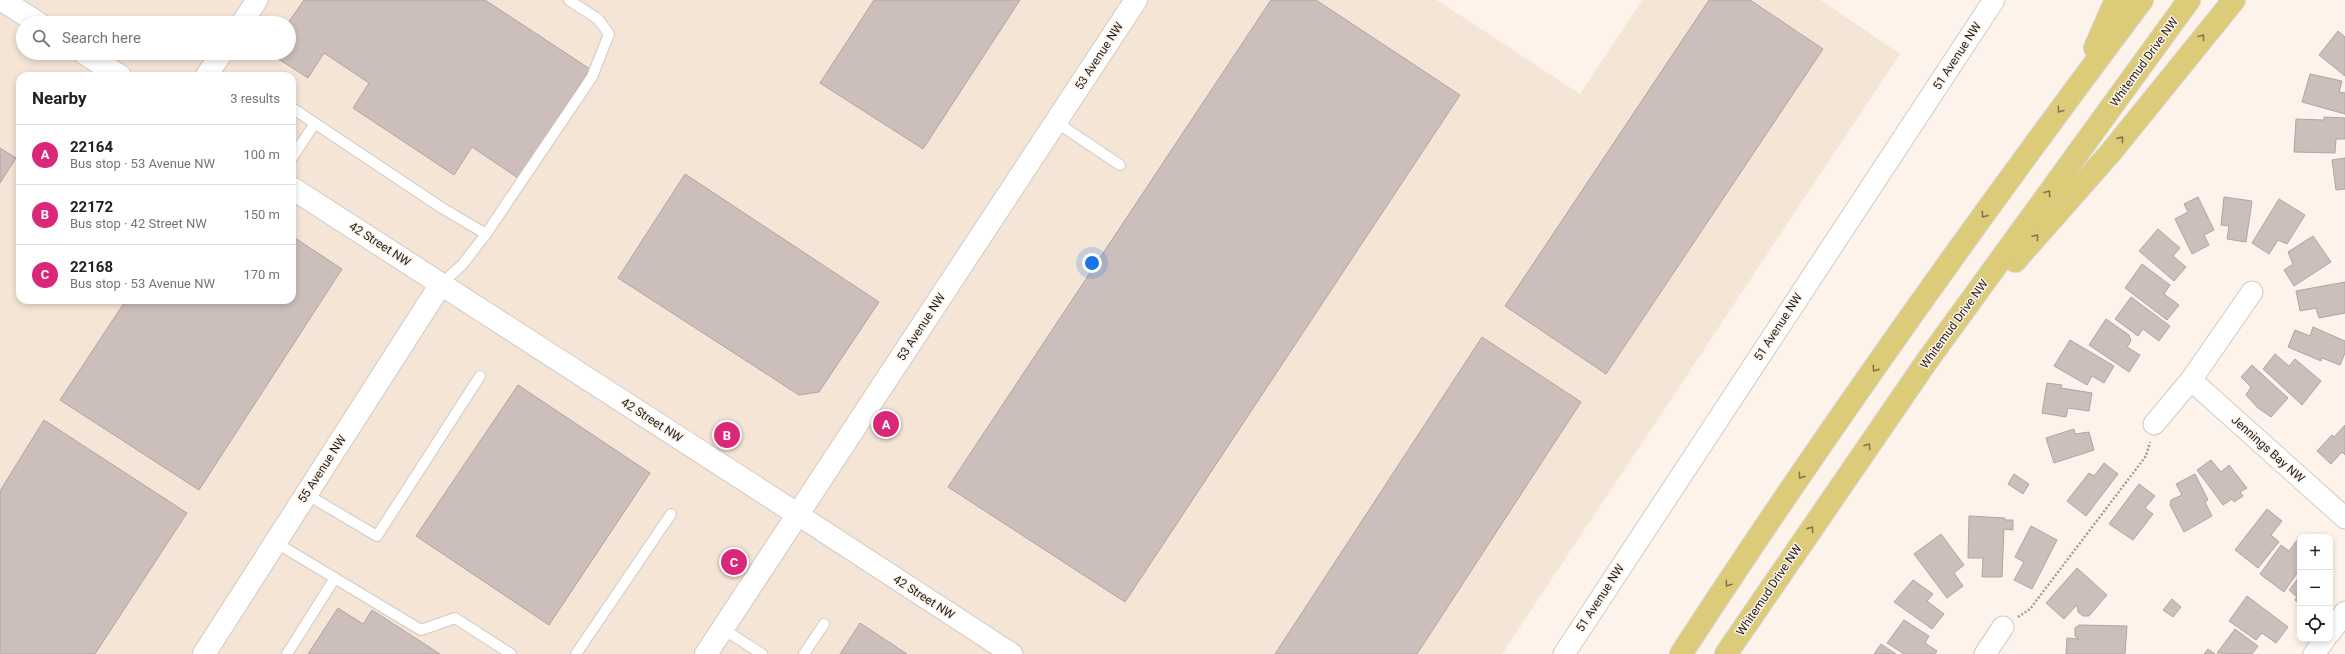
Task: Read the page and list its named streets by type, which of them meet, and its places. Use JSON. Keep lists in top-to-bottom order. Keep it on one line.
{"streets":{"highway":["Whitemud Drive NW"],"street":["53 Avenue NW","51 Avenue NW","42 Street NW","Jennings Bay NW","55 Avenue NW"]},"crossings":[["53 Avenue NW","42 Street NW"],["42 Street NW","55 Avenue NW"]],"page":{"search":"Search here","heading":["Nearby","3 results"],"list":[{"mark":"A","name":"22164","note":"Bus stop · 53 Avenue NW","value":"100 m"},{"mark":"B","name":"22172","note":"Bus stop · 42 Street NW","value":"150 m"},{"mark":"C","name":"22168","note":"Bus stop · 53 Avenue NW","value":"170 m"}],"pins":["A","B","C"],"map_buttons":["+","−"]}}
